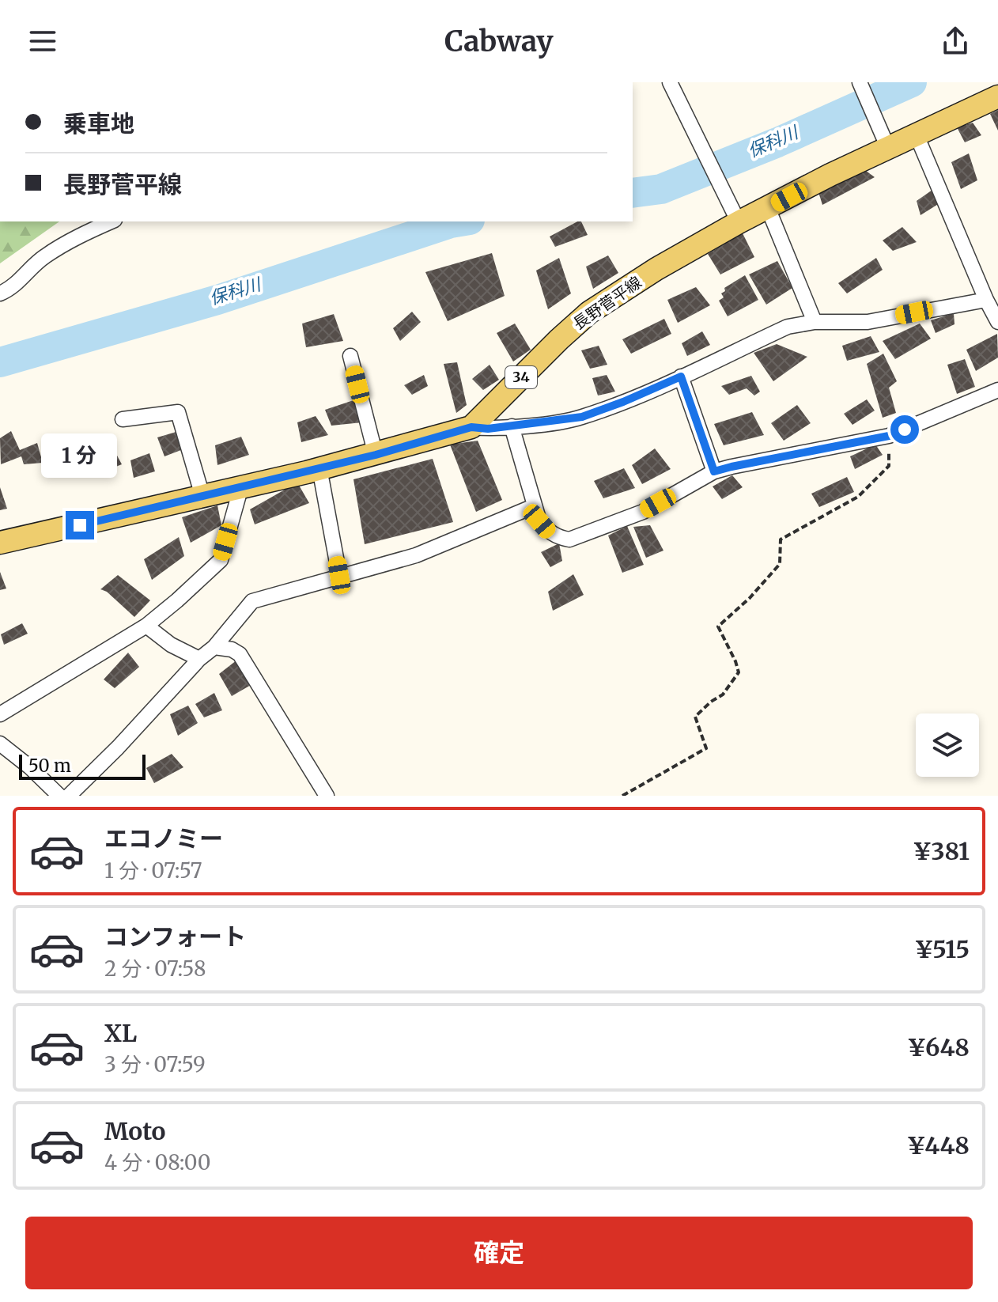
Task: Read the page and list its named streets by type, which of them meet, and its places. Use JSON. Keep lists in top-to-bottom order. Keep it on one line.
{"streets":{"main road":["長野菅平線","34"]},"water":["保科川"],"scale_bar":"50 m","page":{"header":"Cabway","banner":["乗車地","長野菅平線"],"bubble":"1 分","scale":"50 m","list":[{"name":"エコノミー","note":"1 分 · 07:57","value":"¥381"},{"name":"コンフォート","note":"2 分 · 07:58","value":"¥515"},{"name":"XL","note":"3 分 · 07:59","value":"¥648"},{"name":"Moto","note":"4 分 · 08:00","value":"¥448"}],"buttons":"確定"}}
